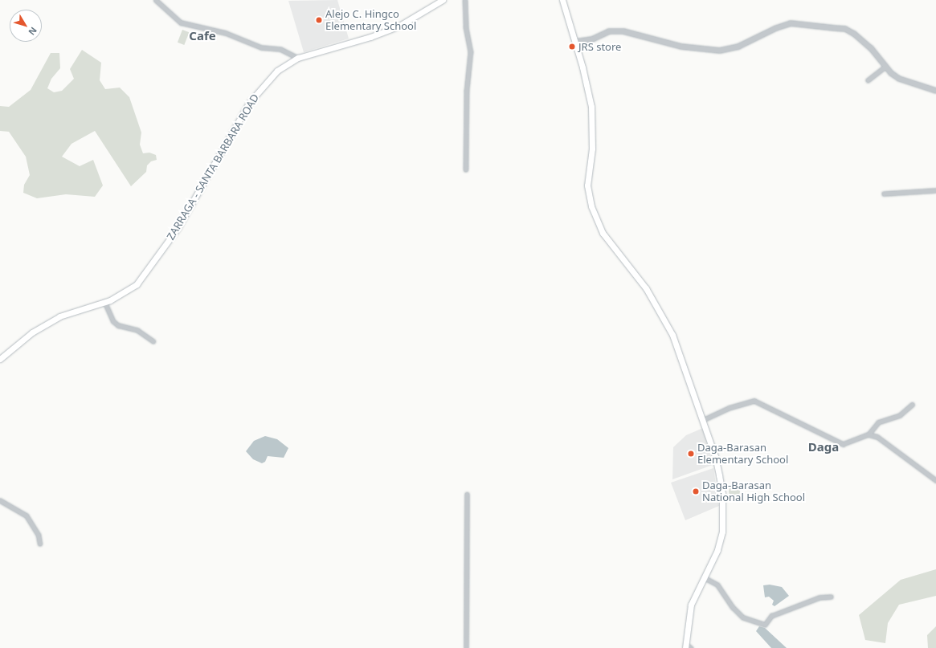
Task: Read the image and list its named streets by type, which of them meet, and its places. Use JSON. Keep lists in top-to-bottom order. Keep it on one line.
{"streets":{"main road":["ZARRAGA - SANTA BARBARA ROAD"]},"districts":["Cafe","Daga"],"places":["Alejo C. Hingco Elementary School","JRS store","Daga-Barasan Elementary School","Daga-Barasan National High School"],"north":"bottom right"}
